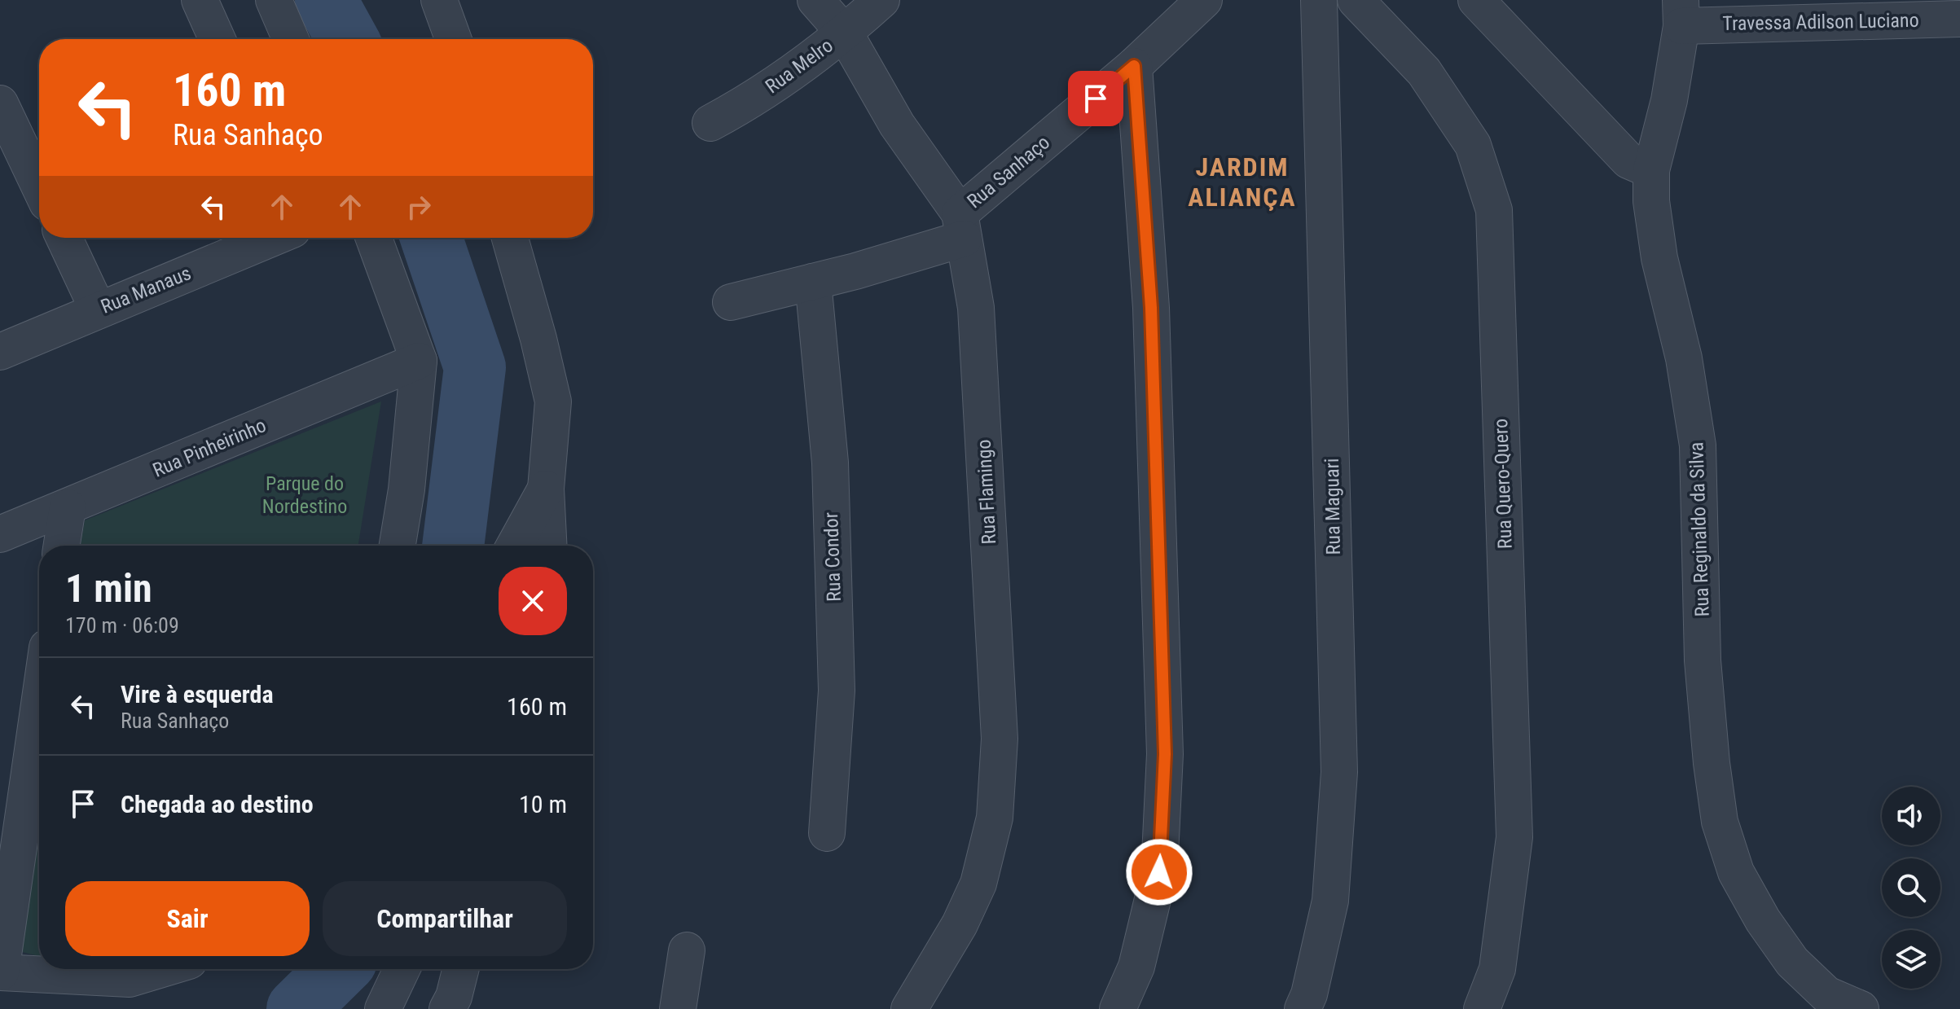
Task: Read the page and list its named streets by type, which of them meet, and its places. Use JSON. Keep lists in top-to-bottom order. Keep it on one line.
{"streets":{"street":["Travessa Adilson Luciano","Rua Melro","Rua Sanhaço","Rua Manaus","Rua Pinheirinho","Rua Quero-Quero","Rua Flamingo","Rua Maguari","Rua Reginaldo da Silva","Rua Condor"]},"crossings":[["Travessa Adilson Luciano","Rua Reginaldo da Silva"],["Rua Melro","Rua Flamingo"],["Rua Sanhaço","Rua Flamingo"],["Rua Sanhaço","Rua Condor"]],"districts":["JARDIM ALIANÇA"],"parks":["Parque do Nordestino"],"page":{"turn":["160 m","Rua Sanhaço"],"heading":["1 min","170 m · 06:09"],"list":[{"name":"Vire à esquerda","note":"Rua Sanhaço","value":"160 m"},{"name":"Chegada ao destino","value":"10 m"}],"buttons":["Sair","Compartilhar"]}}
